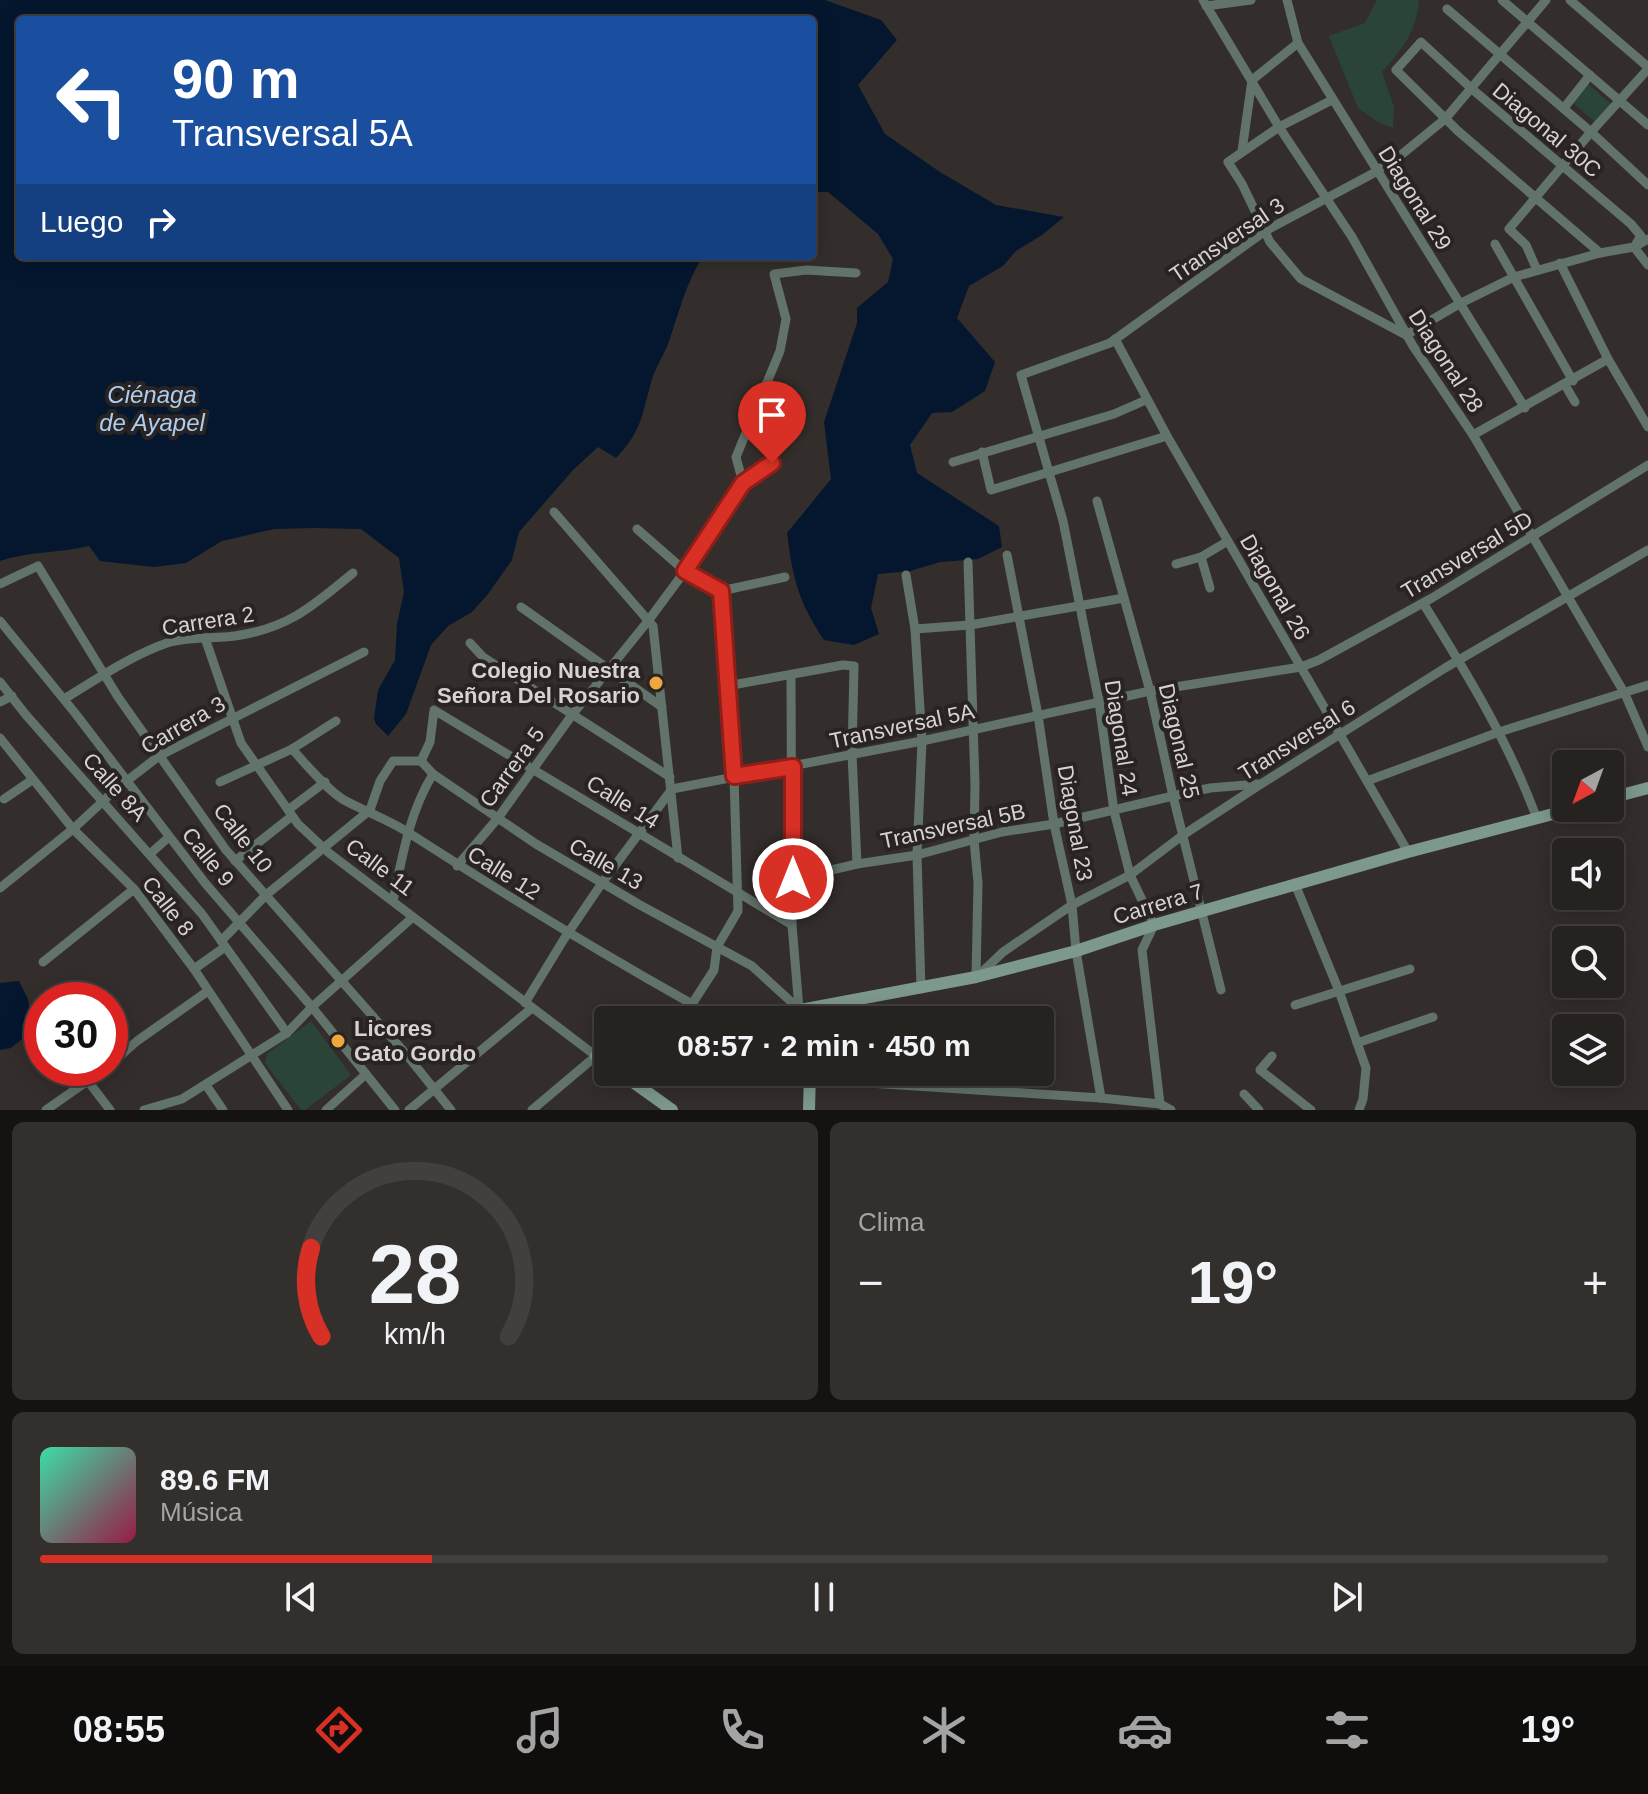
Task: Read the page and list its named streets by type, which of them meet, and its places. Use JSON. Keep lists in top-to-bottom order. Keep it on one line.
{"streets":{"main road":["Carrera 7"],"street":["Diagonal 30C","Diagonal 29","Transversal 3","Diagonal 28","Transversal 5D","Diagonal 26","Carrera 2","Carrera 3","Transversal 5A","Diagonal 24","Transversal 6","Diagonal 25","Carrera 5","Calle 8A","Calle 14","Diagonal 23","Transversal 5B","Calle 10","Calle 9","Calle 13","Calle 11","Calle 12","Calle 8"]},"crossings":[["Diagonal 30C","Transversal 3"],["Diagonal 29","Transversal 3"],["Transversal 3","Diagonal 28"],["Transversal 3","Diagonal 26"],["Transversal 3","Diagonal 24"],["Diagonal 28","Transversal 5D"],["Diagonal 28","Transversal 6"],["Transversal 5D","Diagonal 26"],["Transversal 5D","Transversal 5A"],["Diagonal 26","Transversal 5A"],["Diagonal 26","Transversal 6"],["Diagonal 26","Carrera 7"],["Carrera 2","Calle 10"],["Carrera 2","Calle 9"],["Carrera 2","Calle 11"],["Carrera 3","Calle 8A"],["Carrera 3","Calle 10"],["Carrera 3","Calle 9"],["Carrera 3","Calle 11"],["Carrera 3","Calle 8"],["Transversal 5A","Diagonal 24"],["Transversal 5A","Diagonal 25"],["Transversal 5A","Diagonal 23"],["Diagonal 24","Transversal 6"],["Diagonal 24","Transversal 5B"],["Diagonal 24","Carrera 7"],["Transversal 6","Diagonal 25"],["Transversal 6","Diagonal 23"],["Transversal 6","Transversal 5B"],["Transversal 6","Carrera 7"],["Diagonal 25","Transversal 5B"],["Diagonal 25","Carrera 7"],["Carrera 5","Calle 14"],["Carrera 5","Calle 13"],["Carrera 5","Calle 12"],["Calle 14","Calle 13"],["Diagonal 23","Transversal 5B"],["Diagonal 23","Carrera 7"]],"water":["Ciénaga de Ayapel"],"places":["Colegio Nuestra Señora Del Rosario","Licores Gato Gordo"],"north":"bottom left","page":{"turn":["90 m","Transversal 5A"],"then":"Luego","limit":"30","trip":"08:57 · 2 min · 450 m","tile":"Clima","heat":["−","19°","+"],"song":["89.6 FM","Música"],"tabs":["08:55","19°"],"gauge":["28","km/h"]}}
